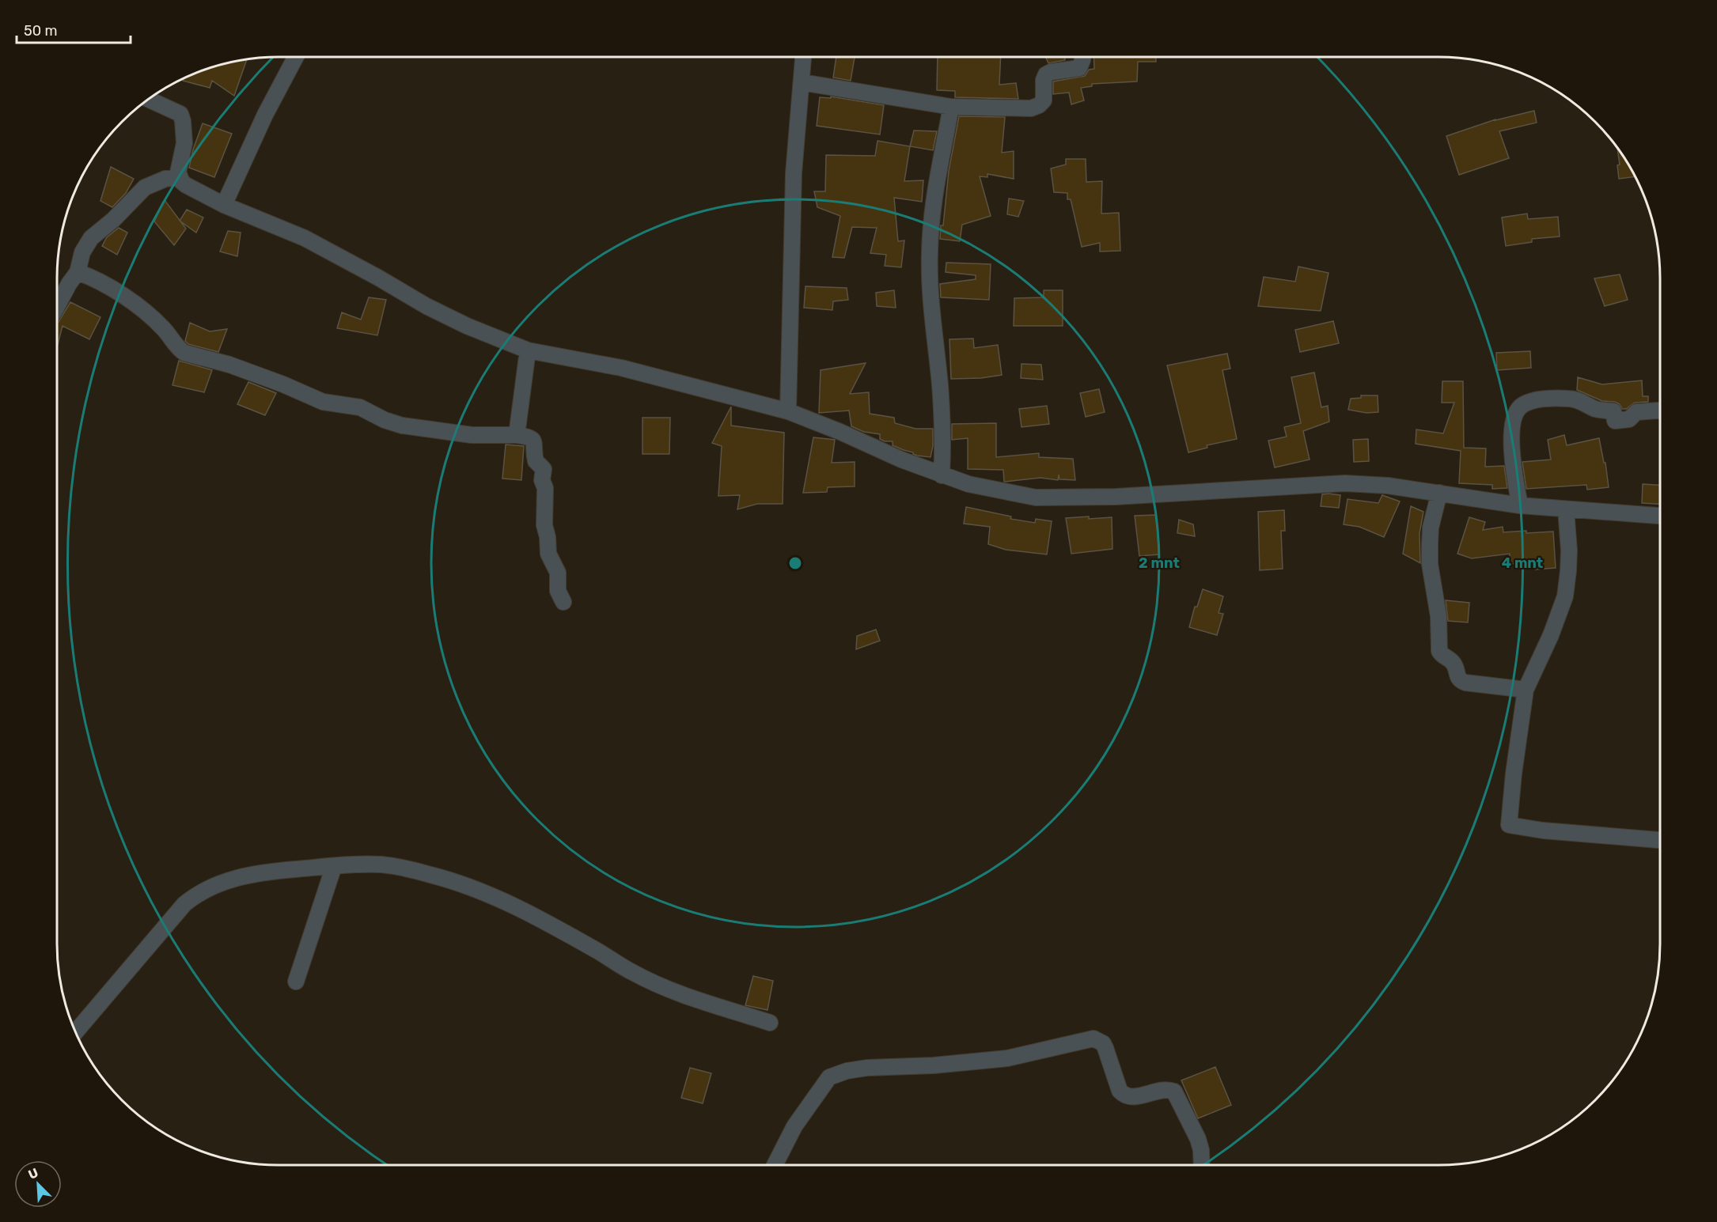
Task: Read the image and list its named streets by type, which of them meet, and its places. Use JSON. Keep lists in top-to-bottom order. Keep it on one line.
{"scale_bar":"50 m","north":"top left","rings":["2 mnt","4 mnt"]}
